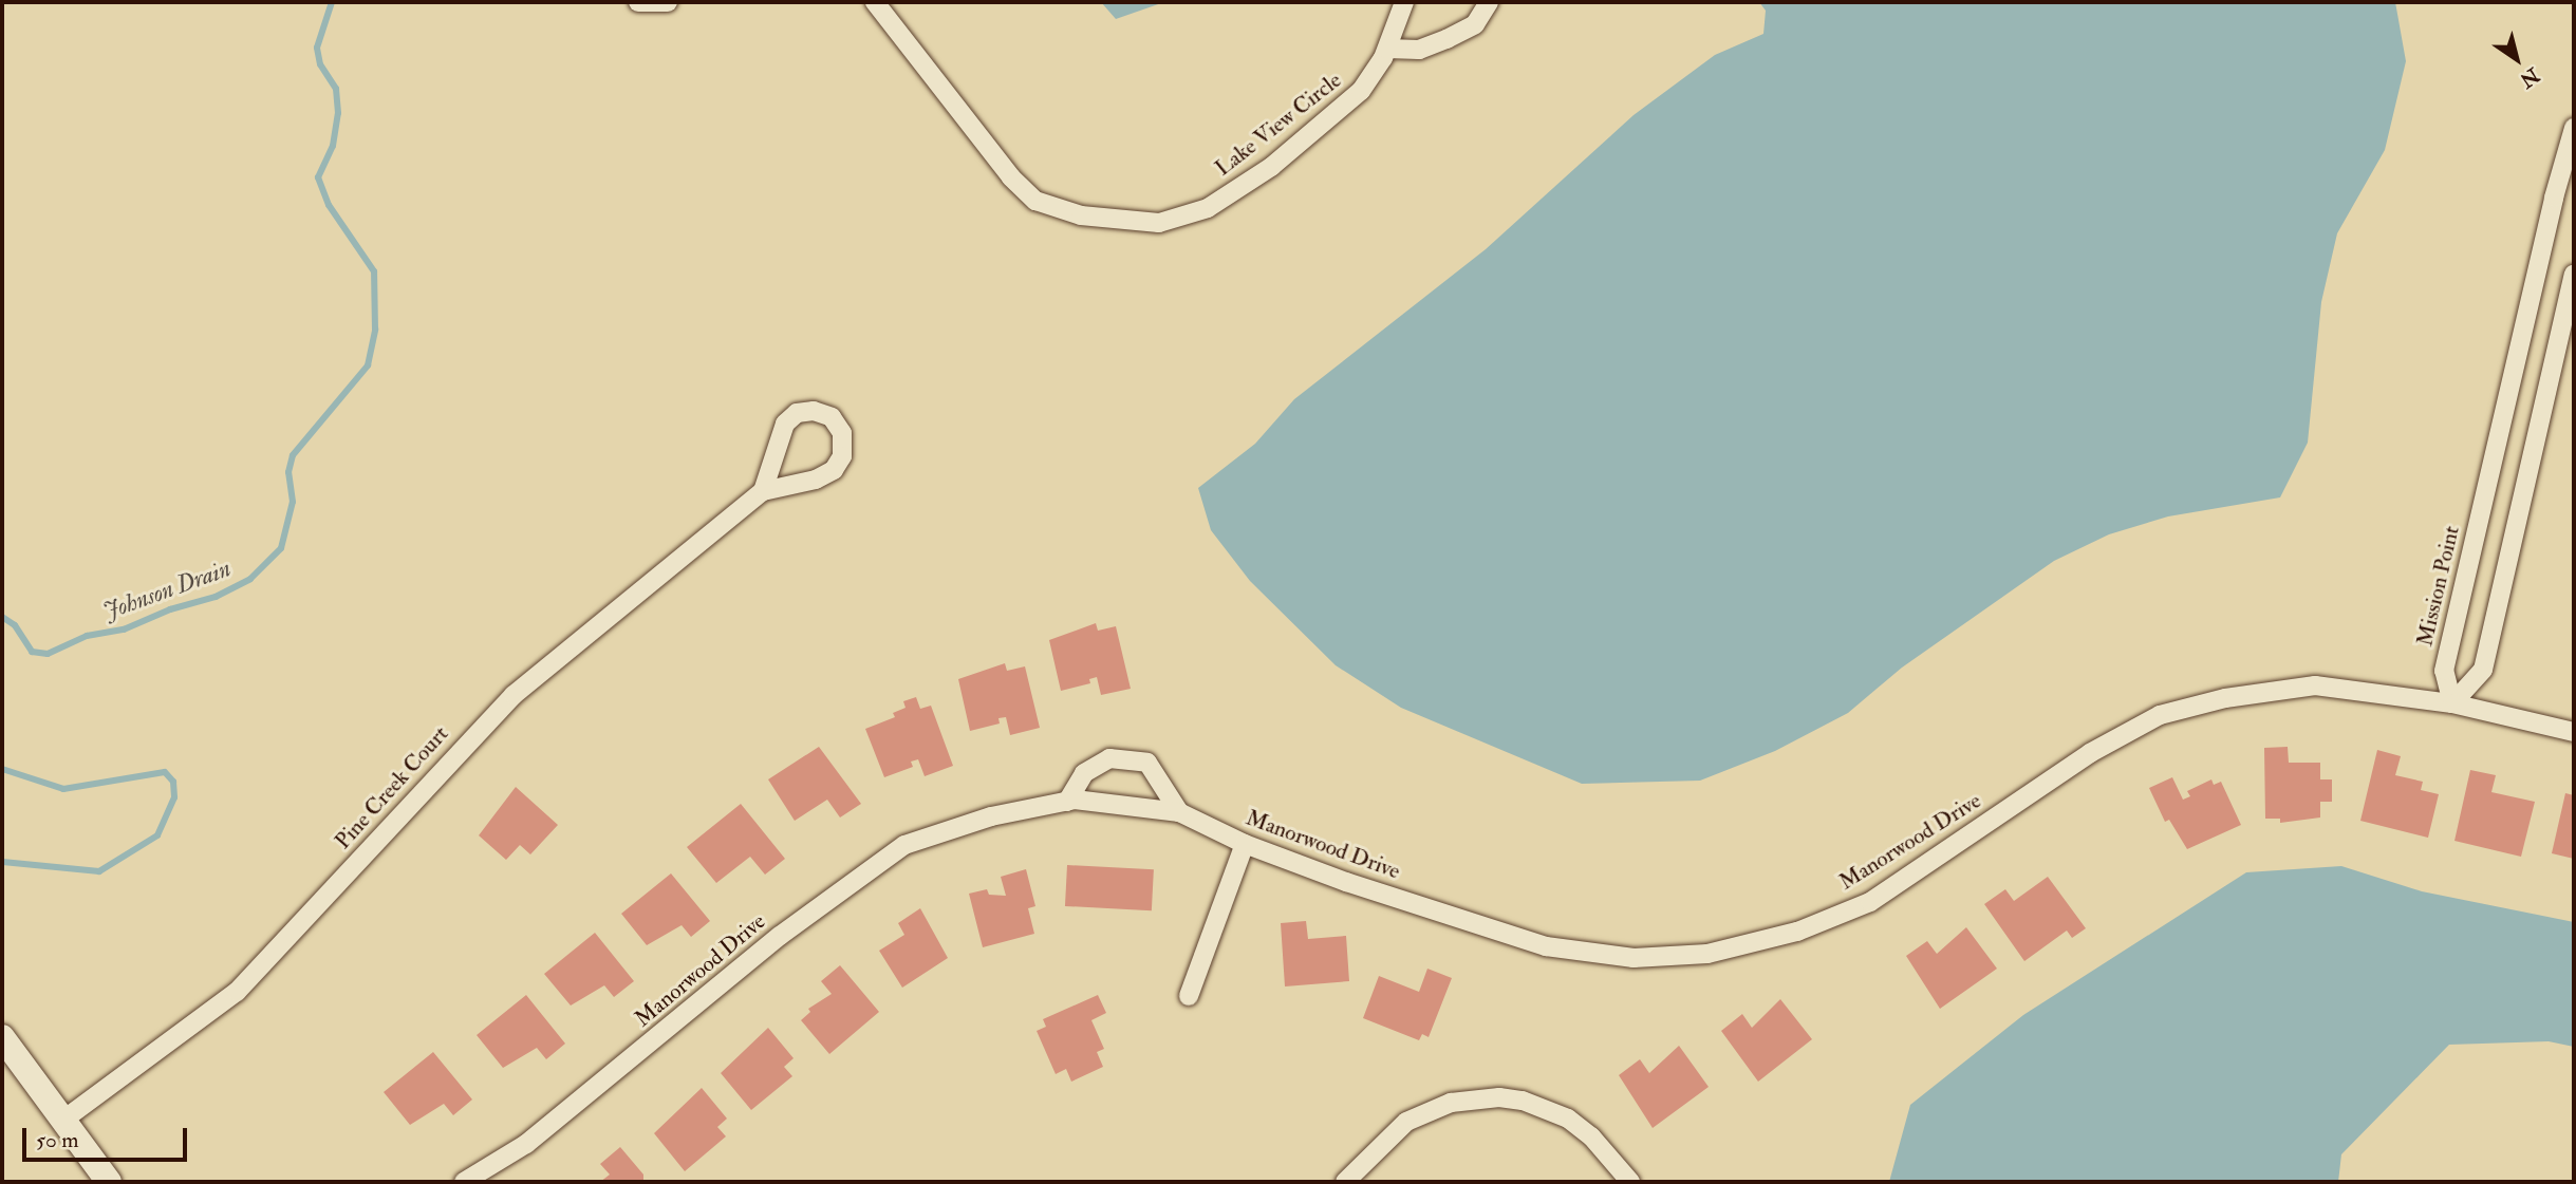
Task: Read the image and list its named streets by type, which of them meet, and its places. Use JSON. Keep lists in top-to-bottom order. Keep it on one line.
{"streets":{"street":["Lake View Circle","Mission Point","Pine Creek Court","Manorwood Drive"]},"crossings":[["Mission Point","Manorwood Drive"]],"water":["Johnson Drain"],"scale_bar":"50 m","north":"bottom right"}
